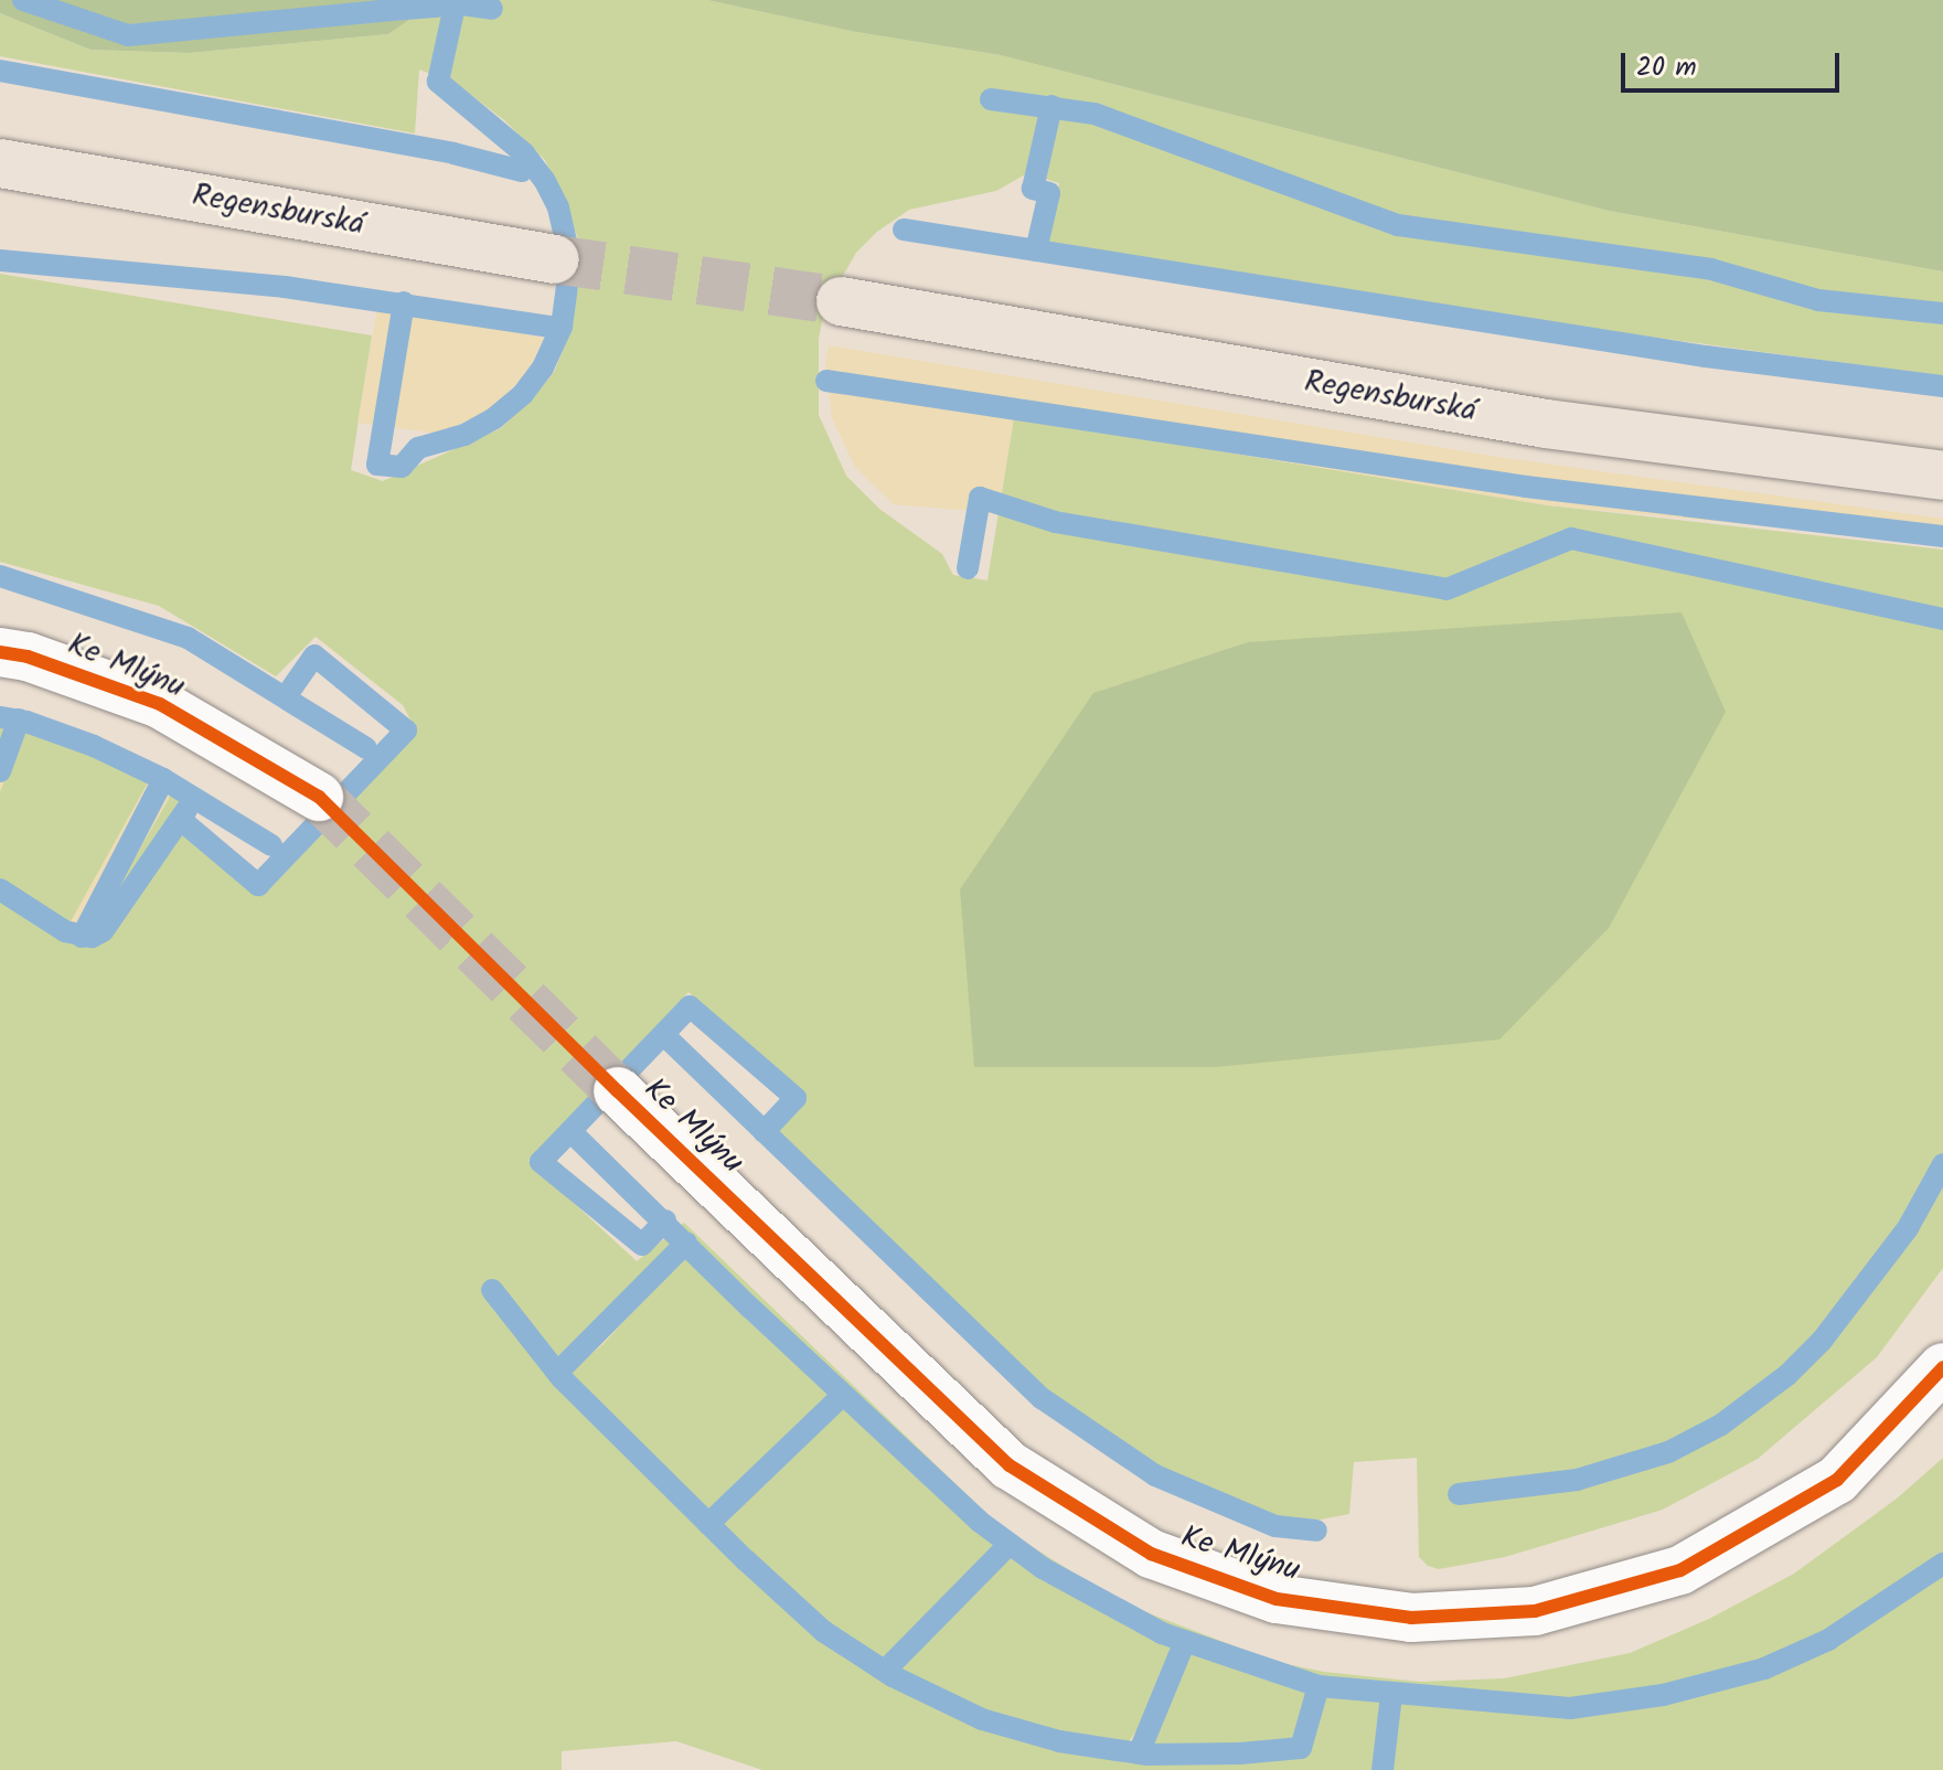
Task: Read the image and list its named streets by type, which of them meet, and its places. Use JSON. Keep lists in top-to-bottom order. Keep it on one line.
{"streets":{"main road":["Regensburská"],"street":["Ke Mlýnu"]},"scale_bar":"20 m"}
